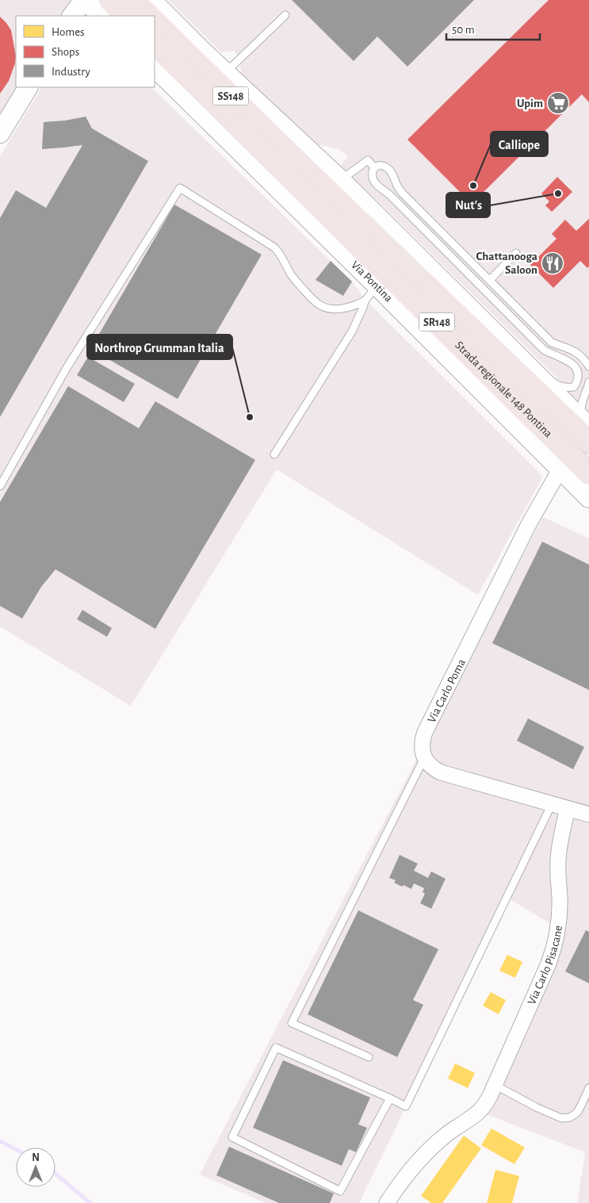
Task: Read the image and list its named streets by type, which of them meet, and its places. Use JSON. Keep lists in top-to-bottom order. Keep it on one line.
{"streets":{"highway":["SS148","SR148","Strada regionale 148 Pontina"],"street":["Via Pontina","Via Carlo Poma","Via Carlo Pisacane"]},"crossings":[["SS148","Strada regionale 148 Pontina"],["Via Pontina","Via Carlo Poma"]],"places":{"supermarket":["Upim"],"other":["Calliope","Nut's","Northrop Grumman Italia"],"restaurant":["Chattanooga Saloon"]},"legend":["Homes","Shops","Industry"],"scale_bar":"50 m","north":"top"}
